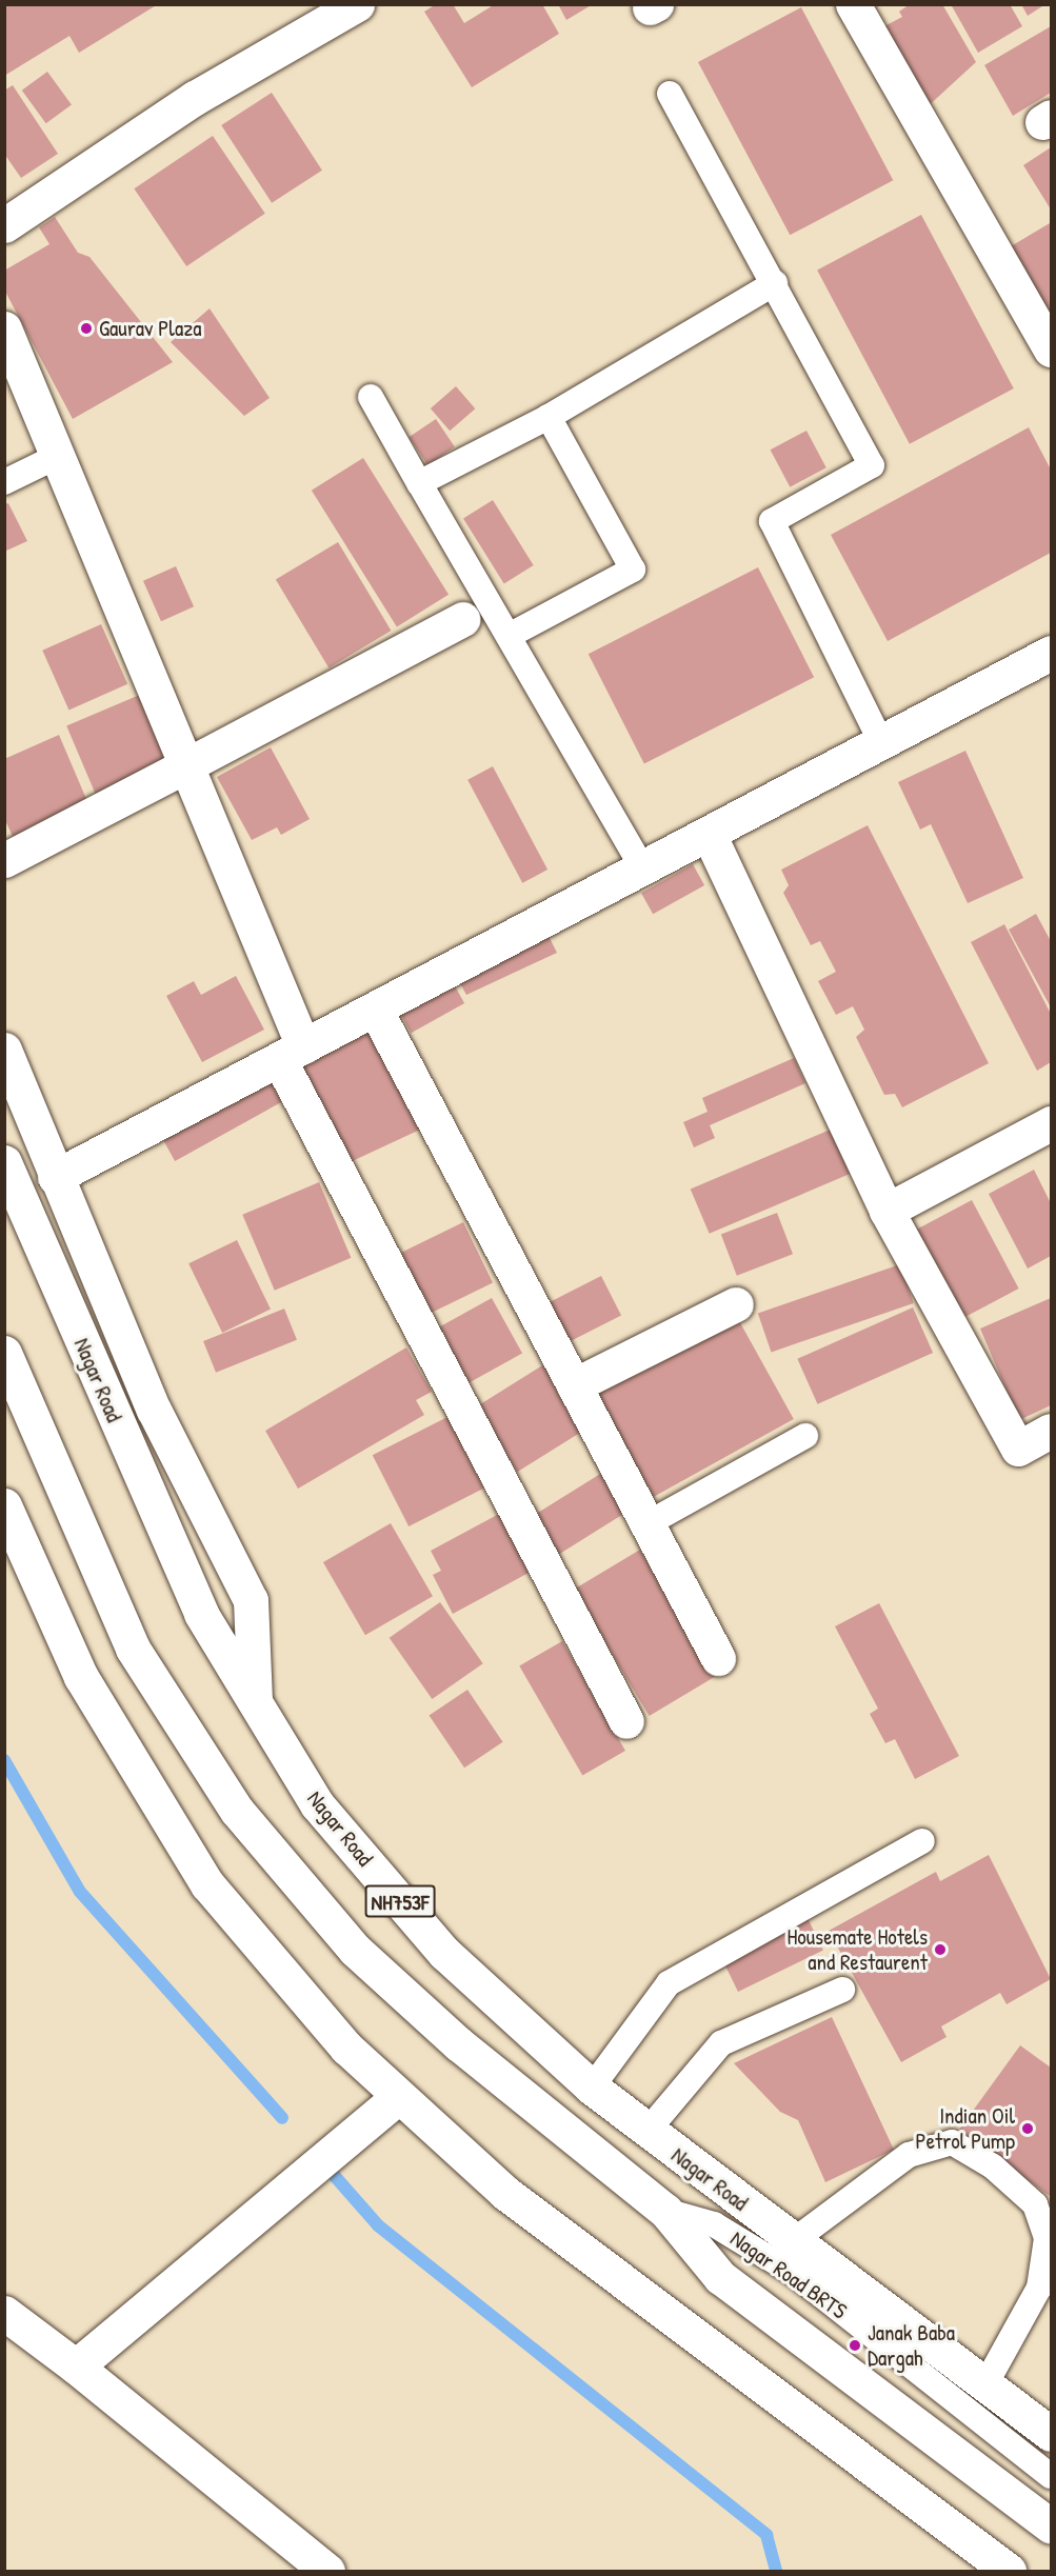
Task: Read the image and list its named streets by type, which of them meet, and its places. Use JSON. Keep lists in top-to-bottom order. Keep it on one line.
{"streets":{"main road":["Nagar Road","NH753F"],"lane":["Nagar Road BRTS"]},"places":["Gaurav Plaza","Housemate Hotels and Restaurent","Indian Oil Petrol Pump","Janak Baba Dargah"]}
